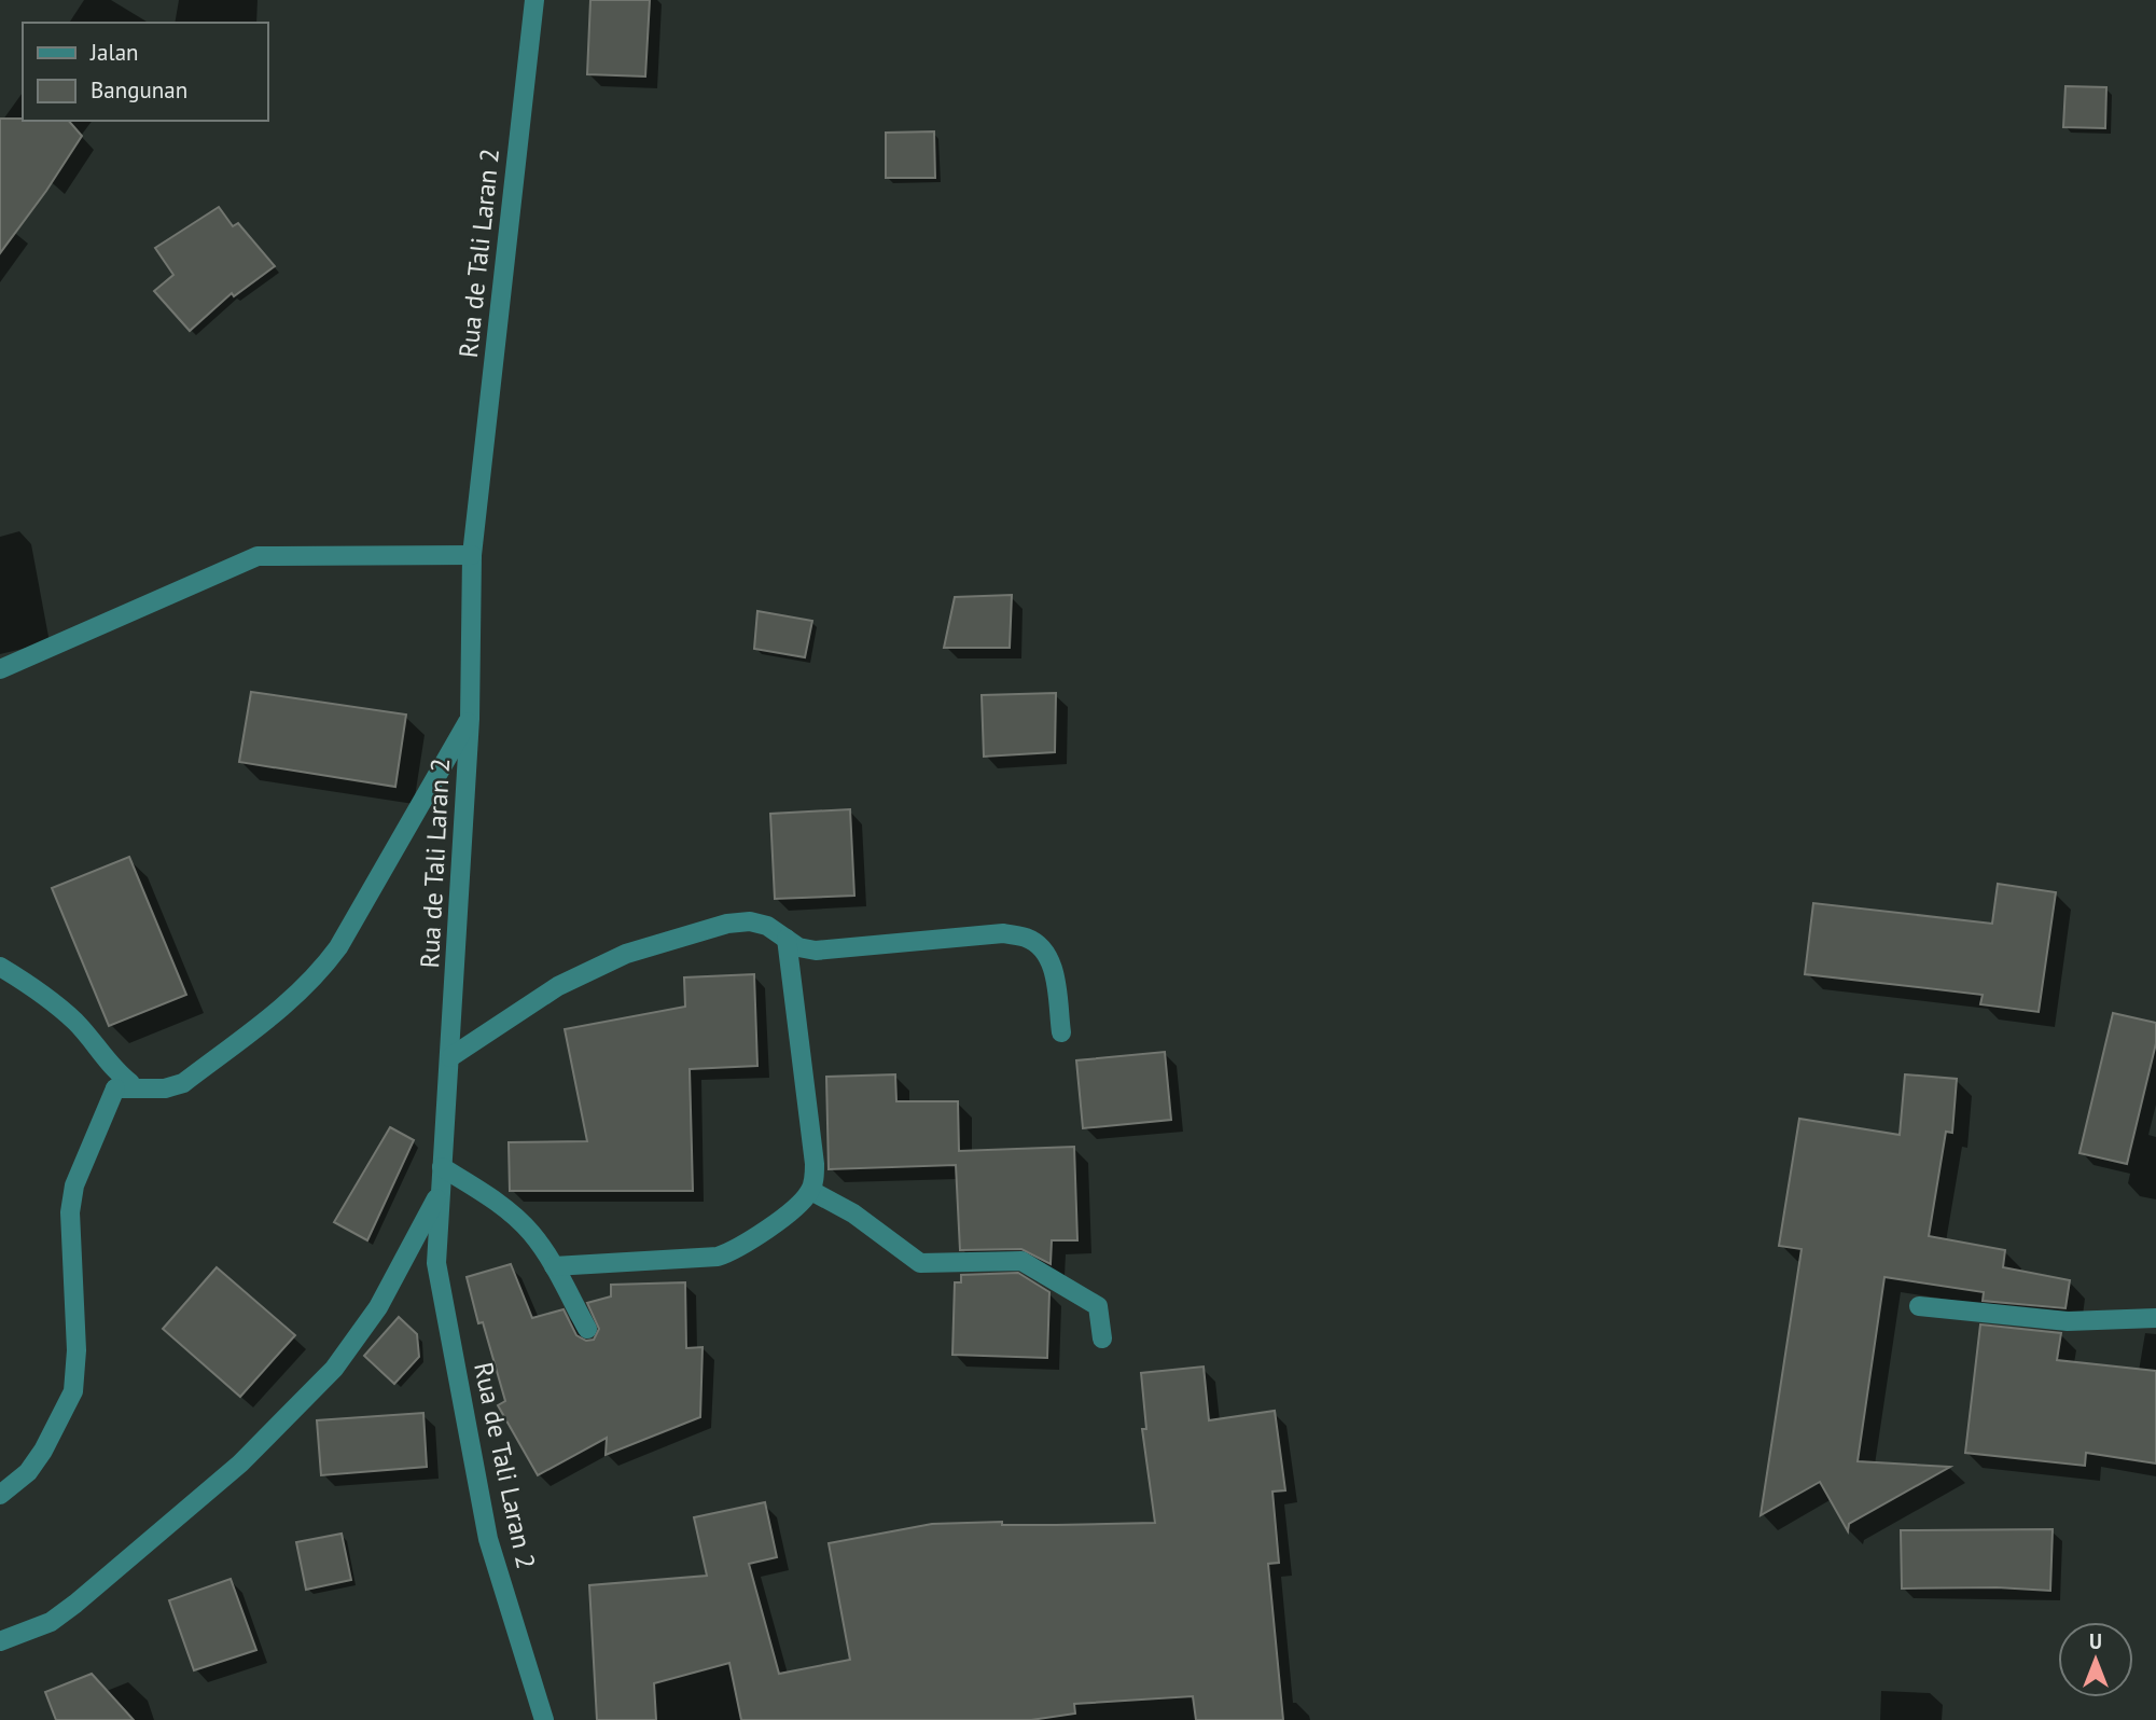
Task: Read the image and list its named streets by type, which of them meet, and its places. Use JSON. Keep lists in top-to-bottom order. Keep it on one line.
{"streets":{"street":["Rua de Tali Laran 2"]},"legend":["Jalan","Bangunan"],"north":"top"}
